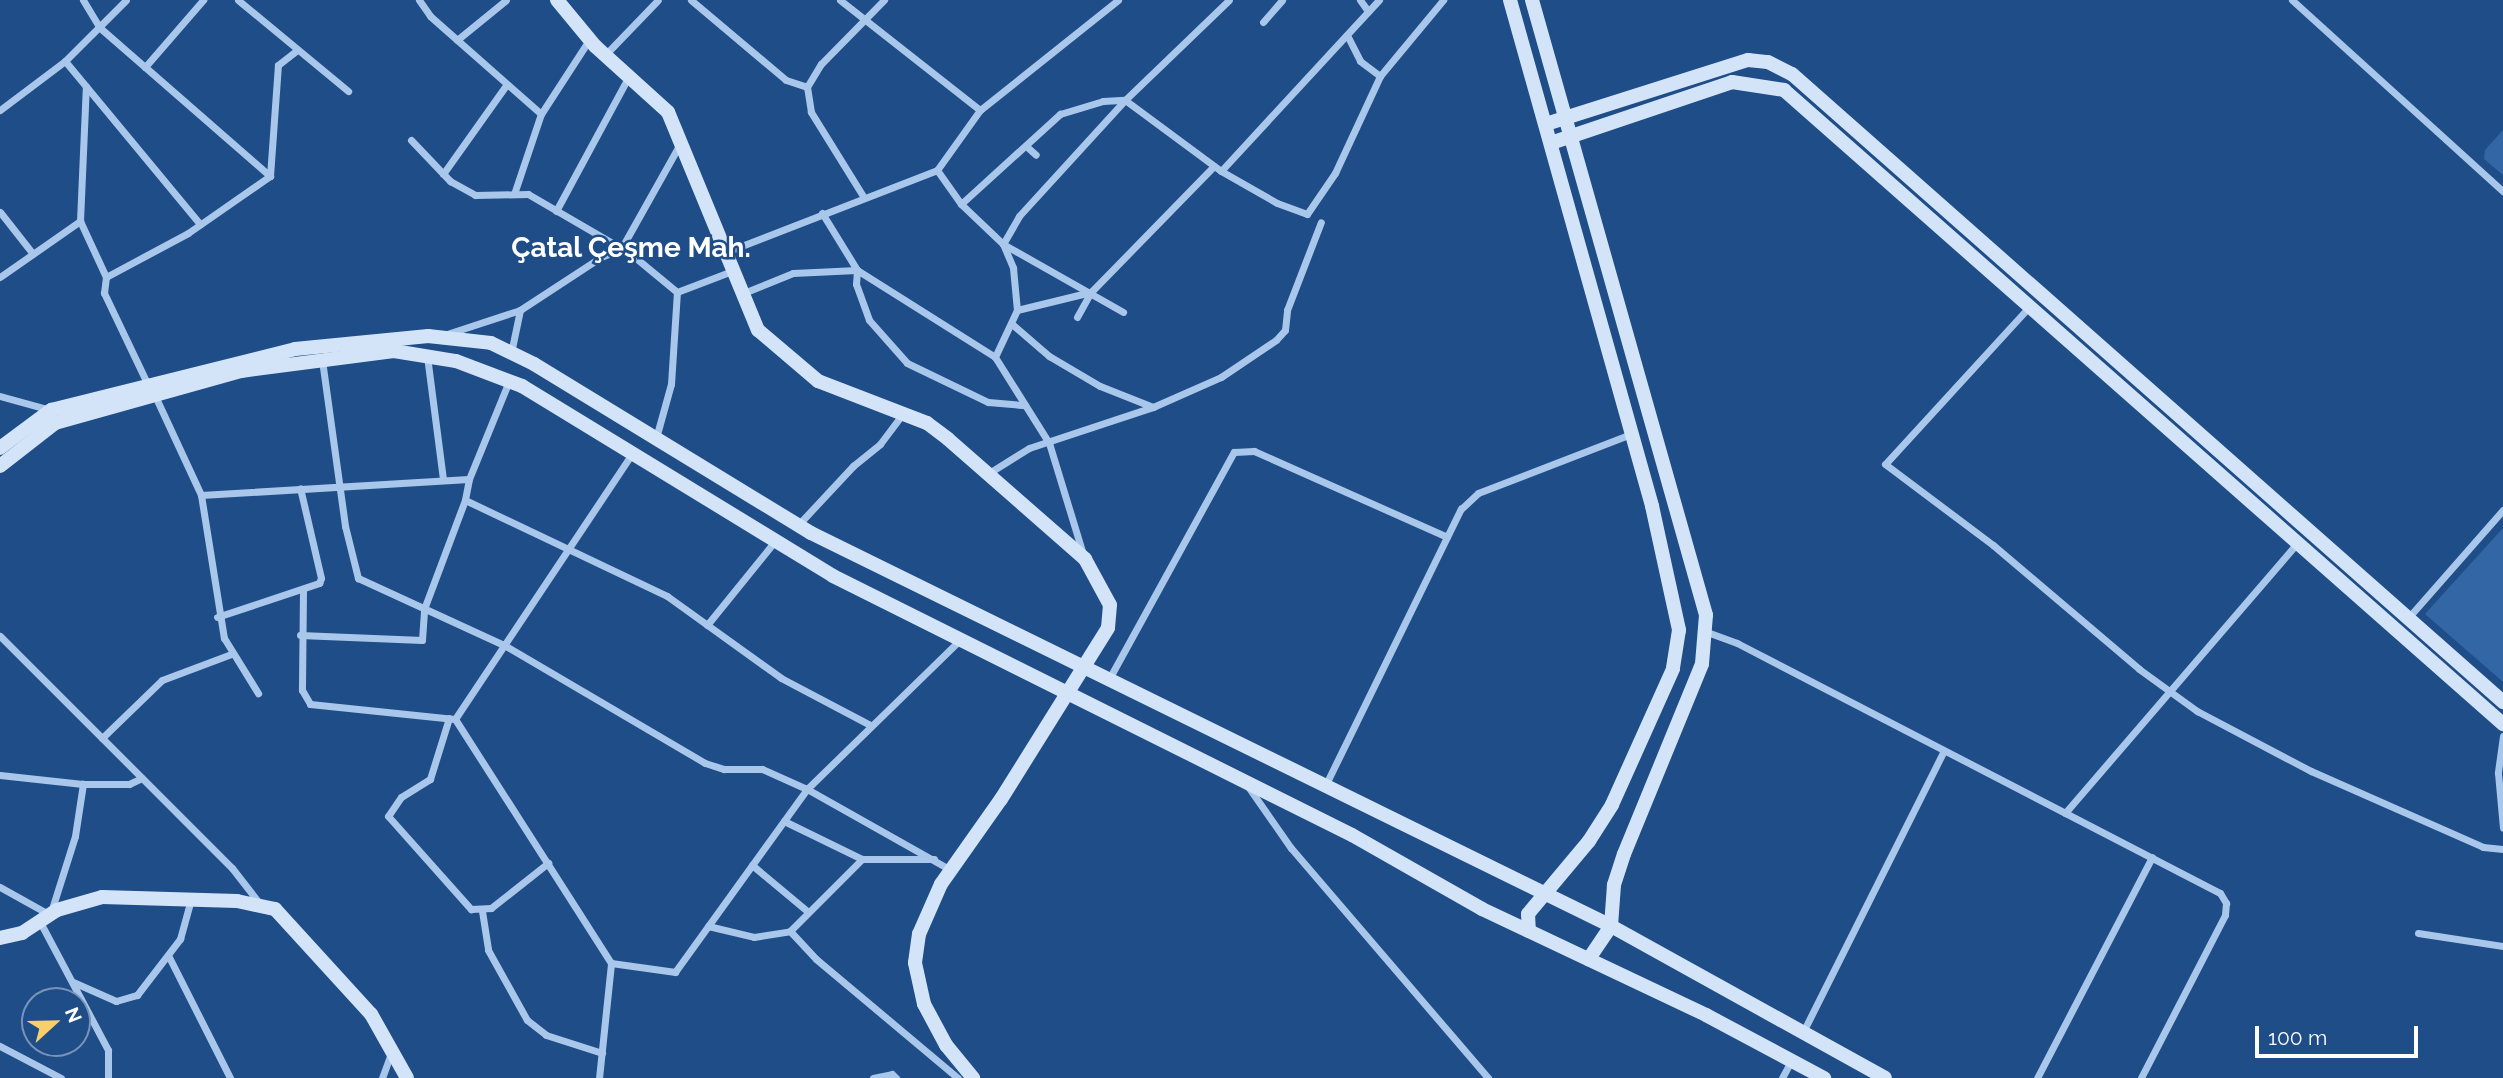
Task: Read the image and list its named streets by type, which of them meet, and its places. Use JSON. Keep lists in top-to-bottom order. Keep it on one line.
{"districts":["Çatal Çeşme Mah."],"scale_bar":"100 m","north":"right"}
